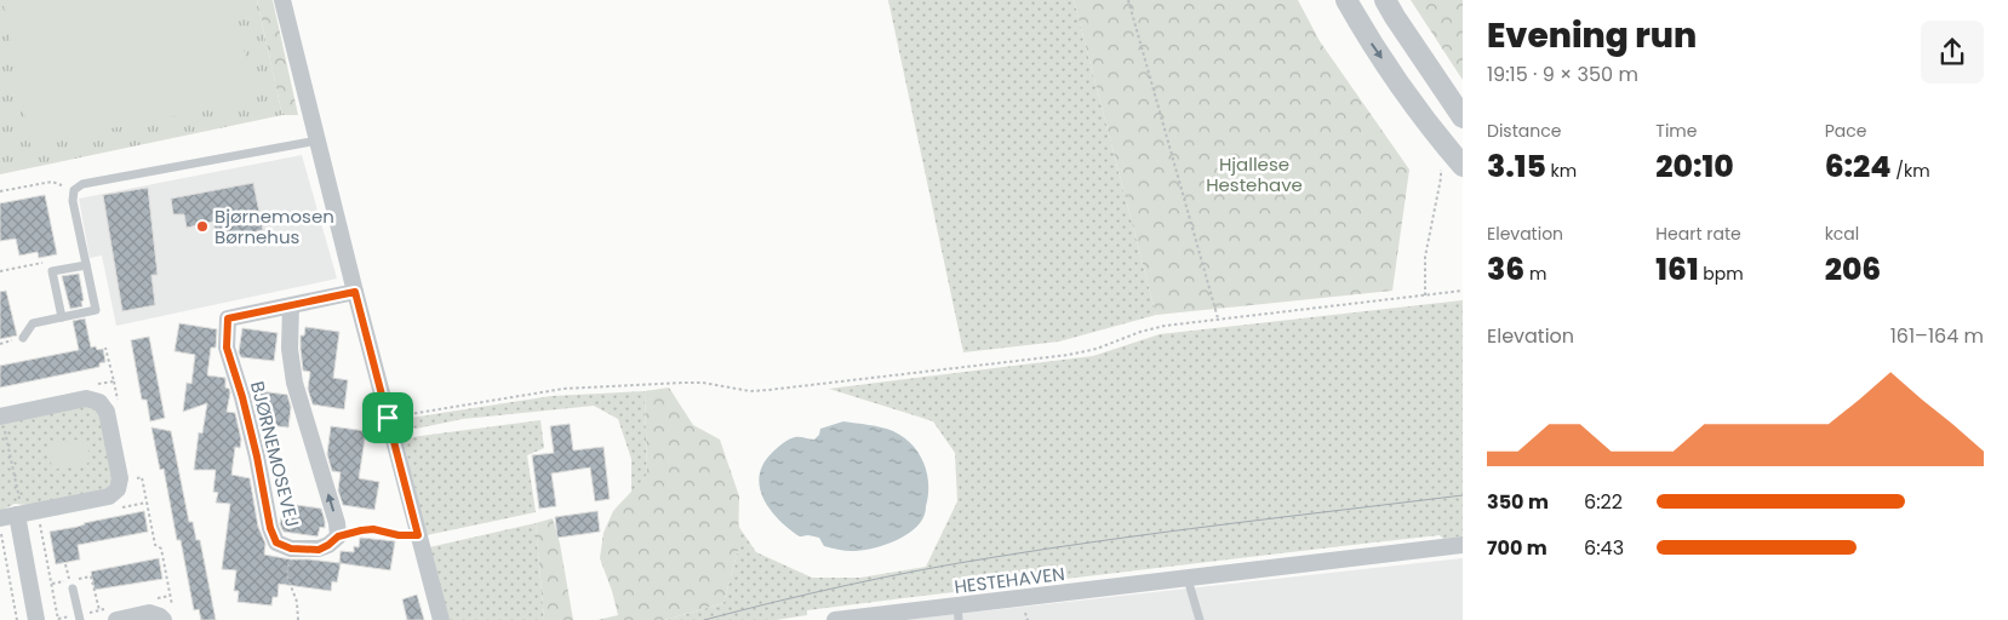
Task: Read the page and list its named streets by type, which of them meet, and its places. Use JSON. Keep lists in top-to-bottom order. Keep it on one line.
{"streets":{"street":["BJØRNEMOSEVEJ","HESTEHAVEN"]},"parks":["Hjallese Hestehave"],"places":["Bjørnemosen Børnehus"],"page":{"heading":["Evening run","19:15 · 9 × 350 m"],"stats":[["Distance","3.15 km"],["Time","20:10"],["Pace","6:24 /km"],["Elevation","36 m"],["Heart rate","161 bpm"],["kcal","206"]],"chart":["Elevation","161–164 m"],"list":[{"name":"350 m","note":"6:22"},{"name":"700 m","note":"6:43"}]}}
